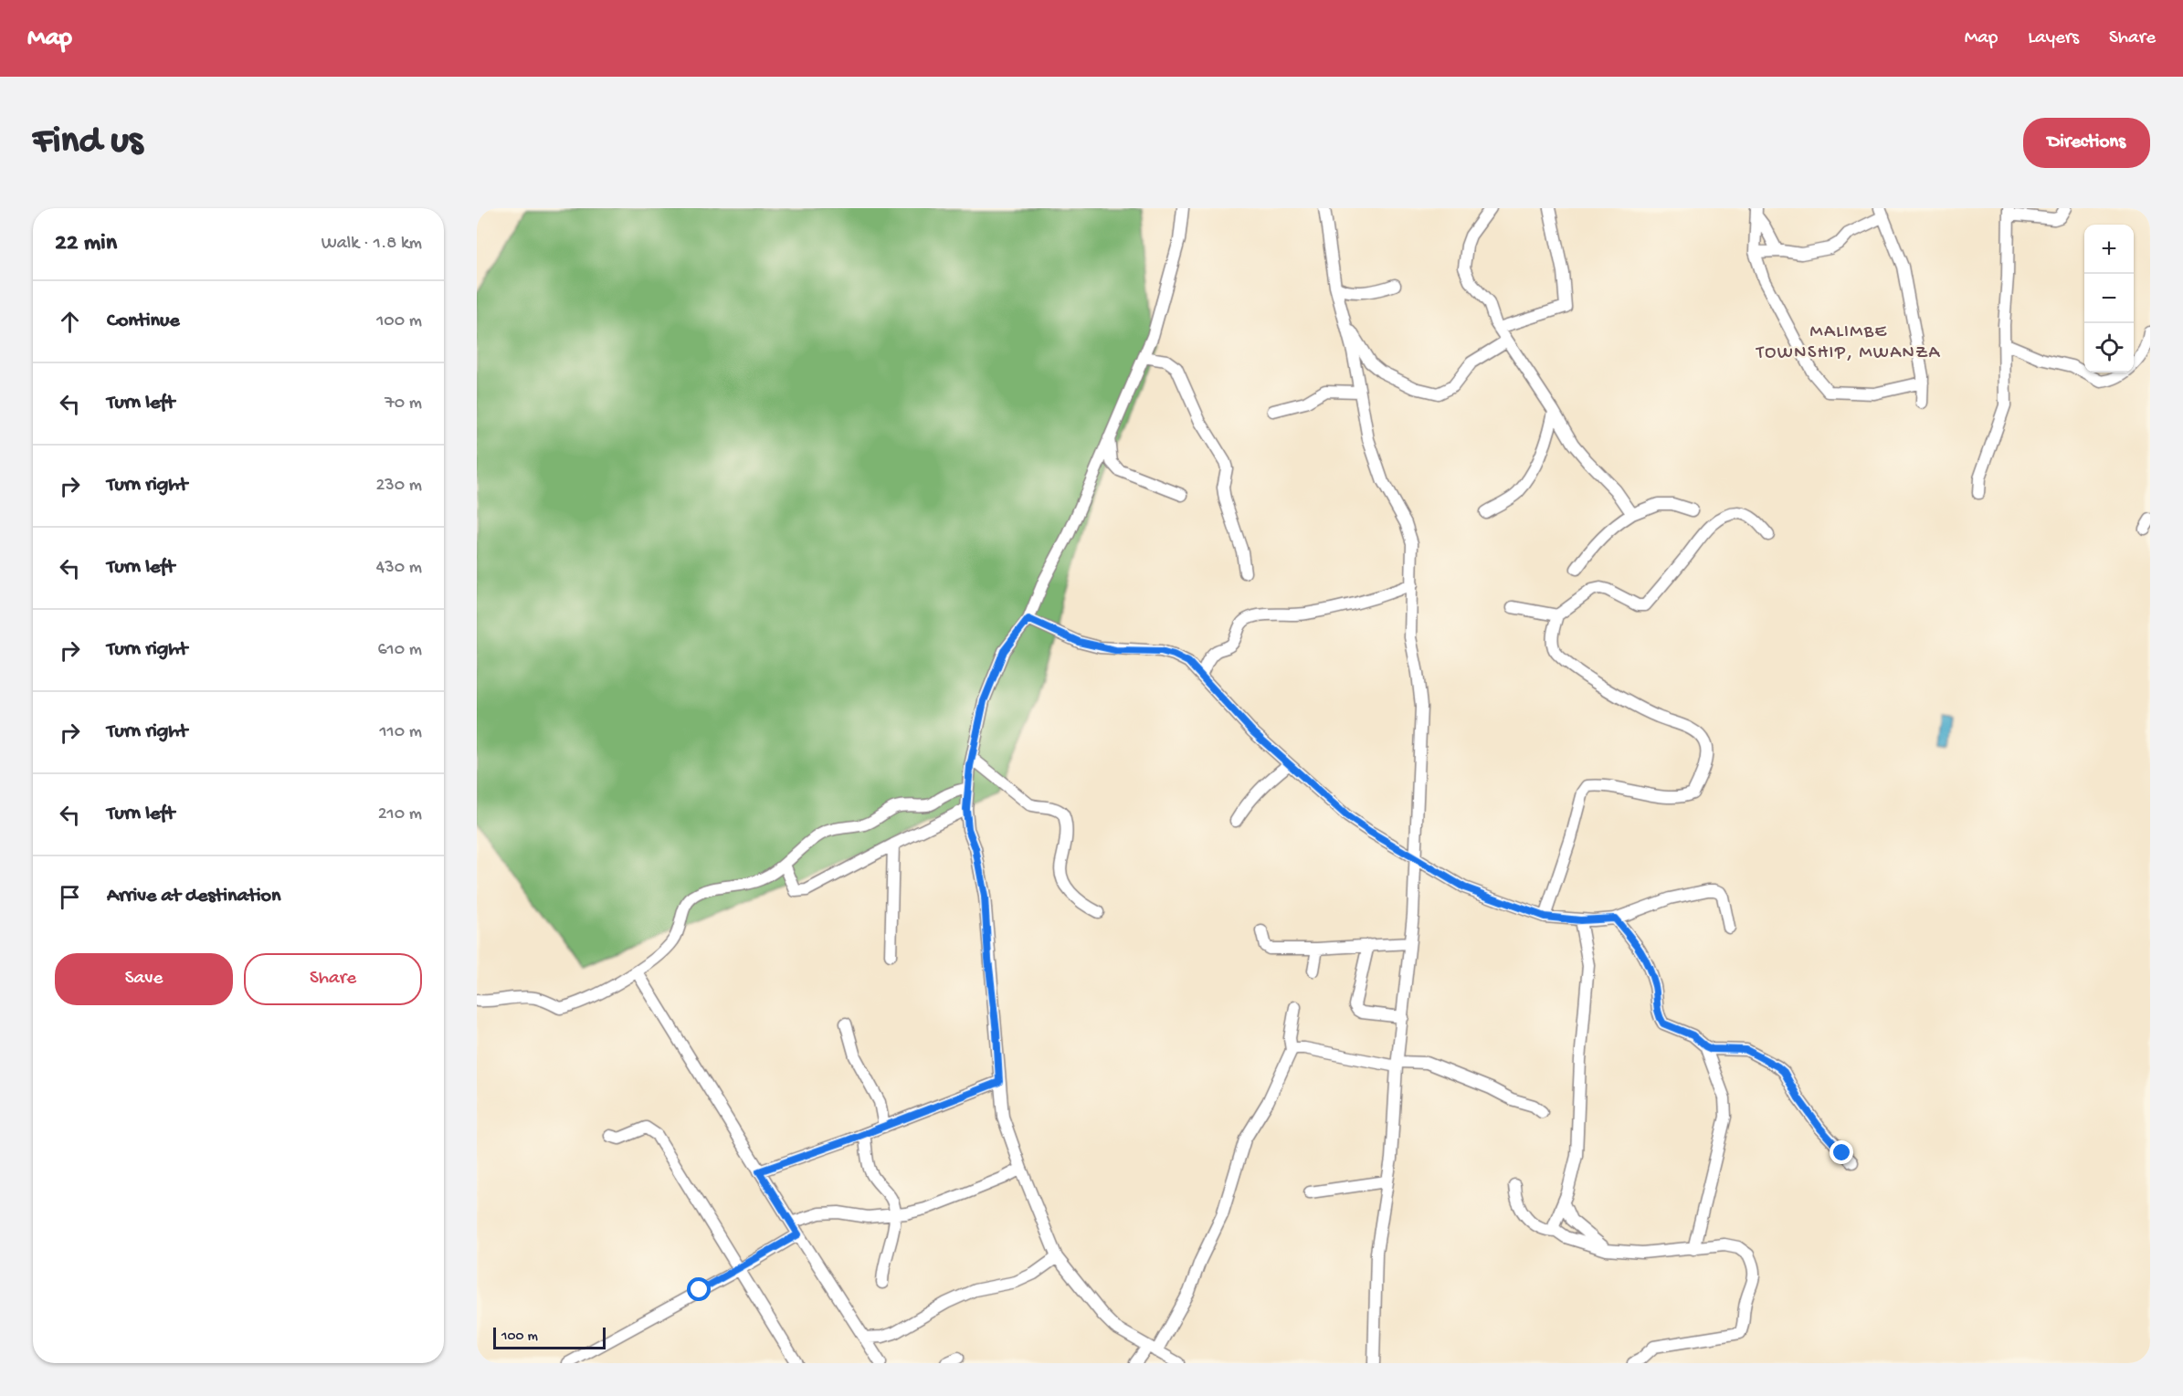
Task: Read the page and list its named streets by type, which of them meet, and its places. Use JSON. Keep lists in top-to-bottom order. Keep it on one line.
{"districts":["MALIMBE TOWNSHIP, MWANZA"],"scale_bar":"100 m","page":{"header":"Map","nav":["Map","Layers","Share"],"buttons":["Directions",["Save","Share"]],"title":"Find us","heading":["22 min","Walk · 1.8 km"],"map_buttons":["+","−"],"list":[["Continue","100 m"],["Turn left","70 m"],["Turn right","230 m"],["Turn left","430 m"],["Turn right","610 m"],["Turn right","110 m"],["Turn left","210 m"],"Arrive at destination"],"scale":"100 m"}}
